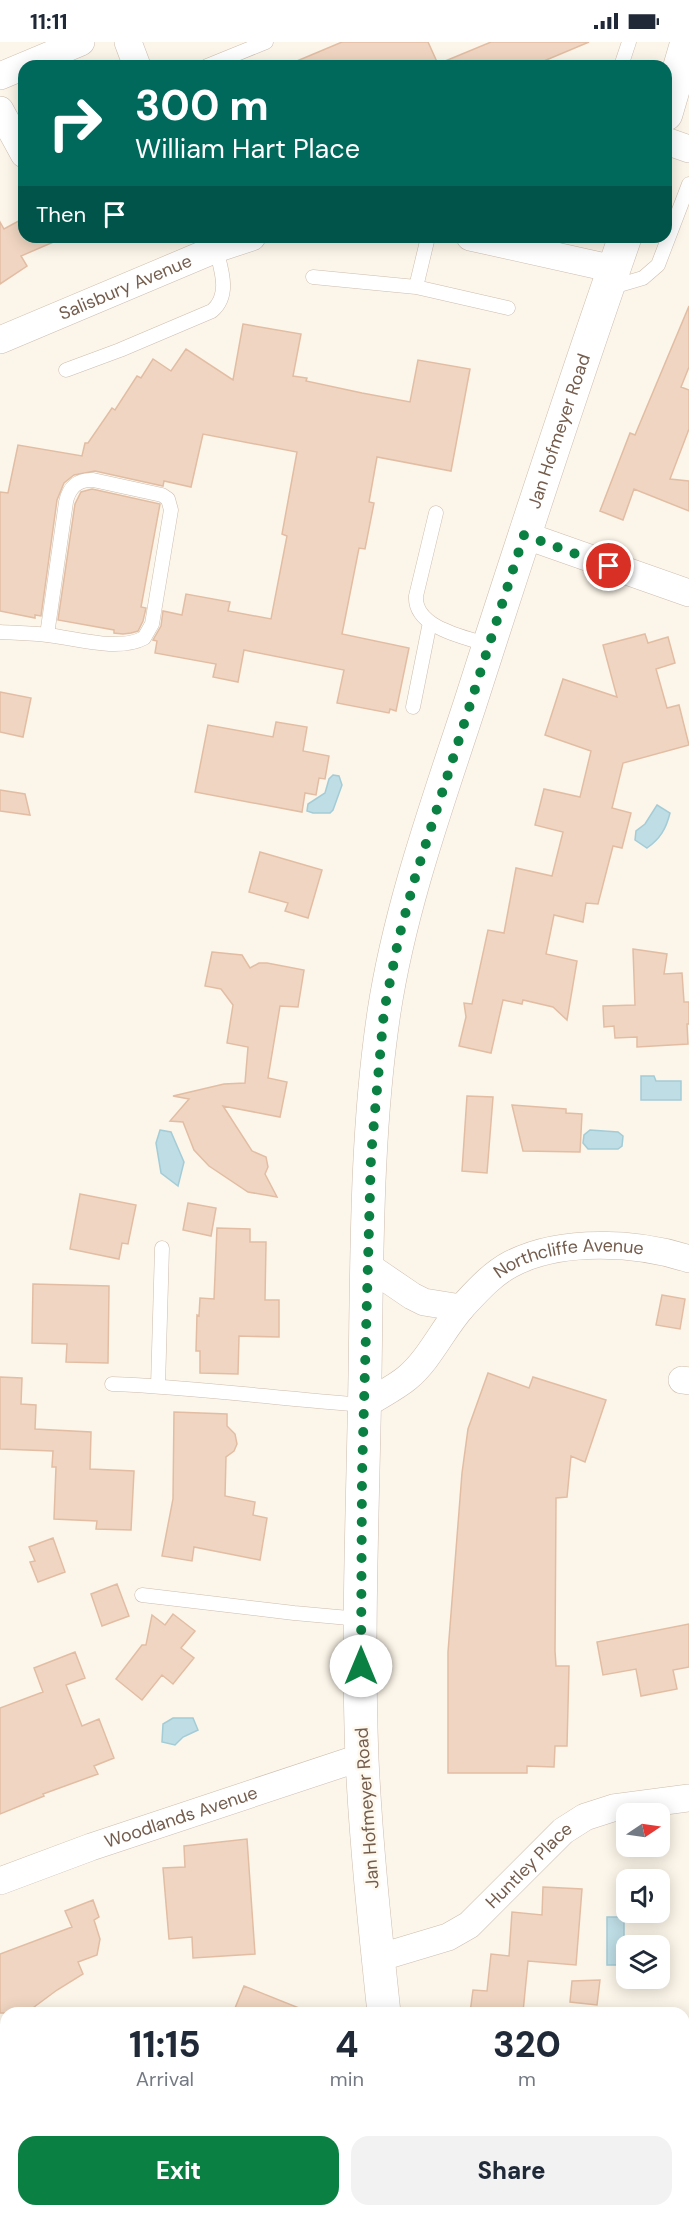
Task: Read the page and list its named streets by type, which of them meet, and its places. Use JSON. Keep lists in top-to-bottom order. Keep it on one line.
{"streets":{"street":["Salisbury Avenue","Jan Hofmeyer Road","Northcliffe Avenue","Woodlands Avenue","Huntley Place"]},"crossings":[["Jan Hofmeyer Road","Northcliffe Avenue"],["Jan Hofmeyer Road","Woodlands Avenue"],["Jan Hofmeyer Road","Huntley Place"]],"north":"right","page":{"status":"11:11","turn":["300 m","William Hart Place"],"then":"Then","eta":["11:15","Arrival","4","min","320","m"],"buttons":["Exit","Share"]}}
